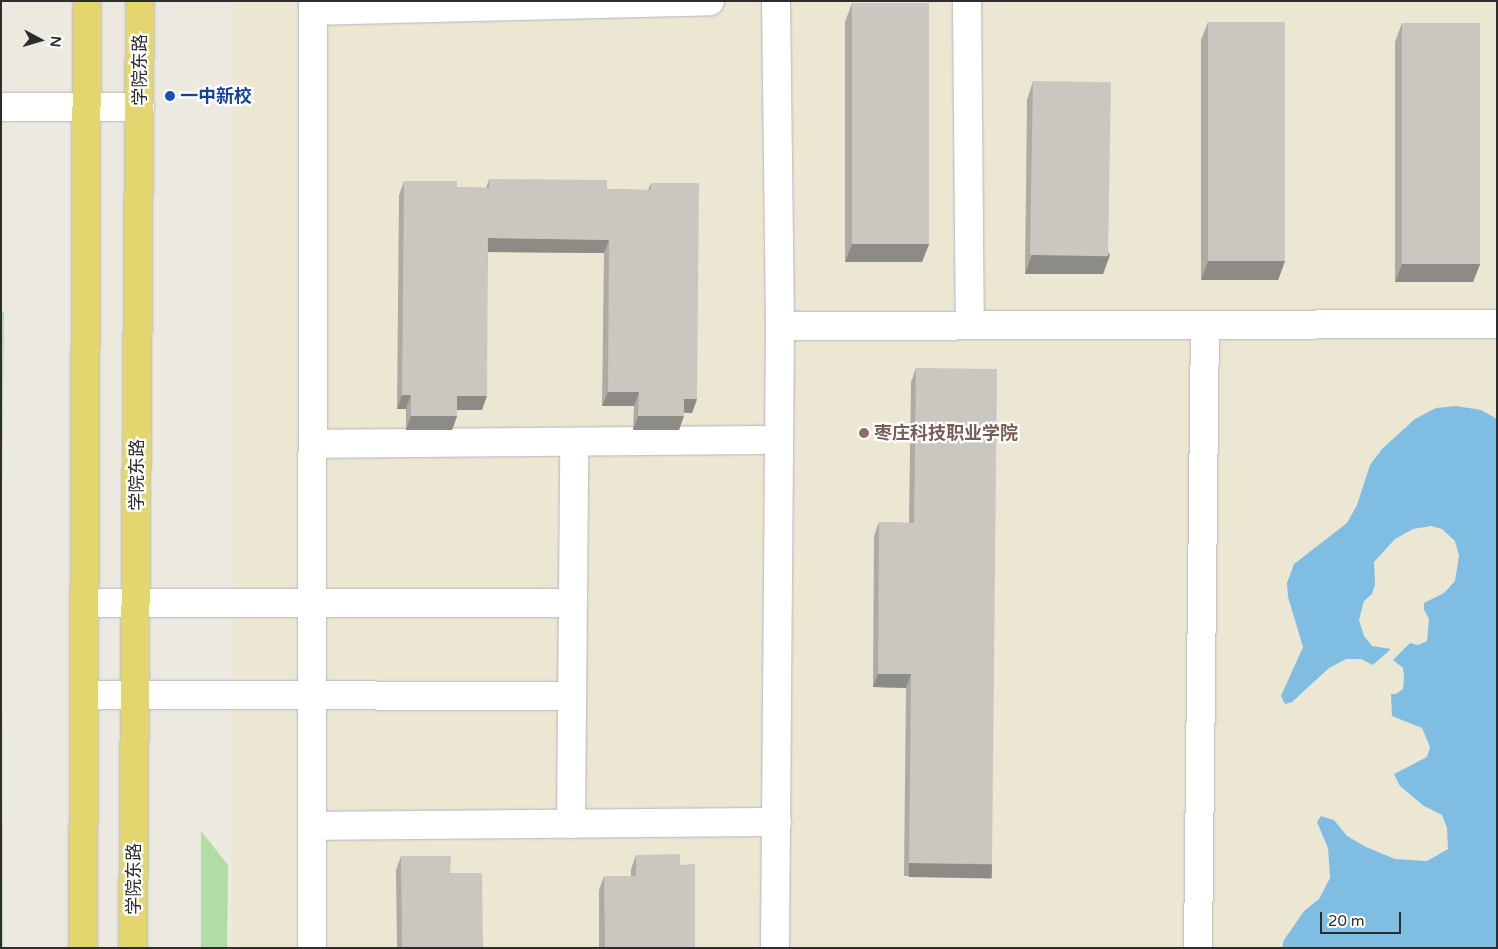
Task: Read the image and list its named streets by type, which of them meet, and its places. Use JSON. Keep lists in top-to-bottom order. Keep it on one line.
{"streets":{"main road":["学院东路"]},"places":["一中新校","枣庄科技职业学院"],"scale_bar":"20 m","north":"right"}
